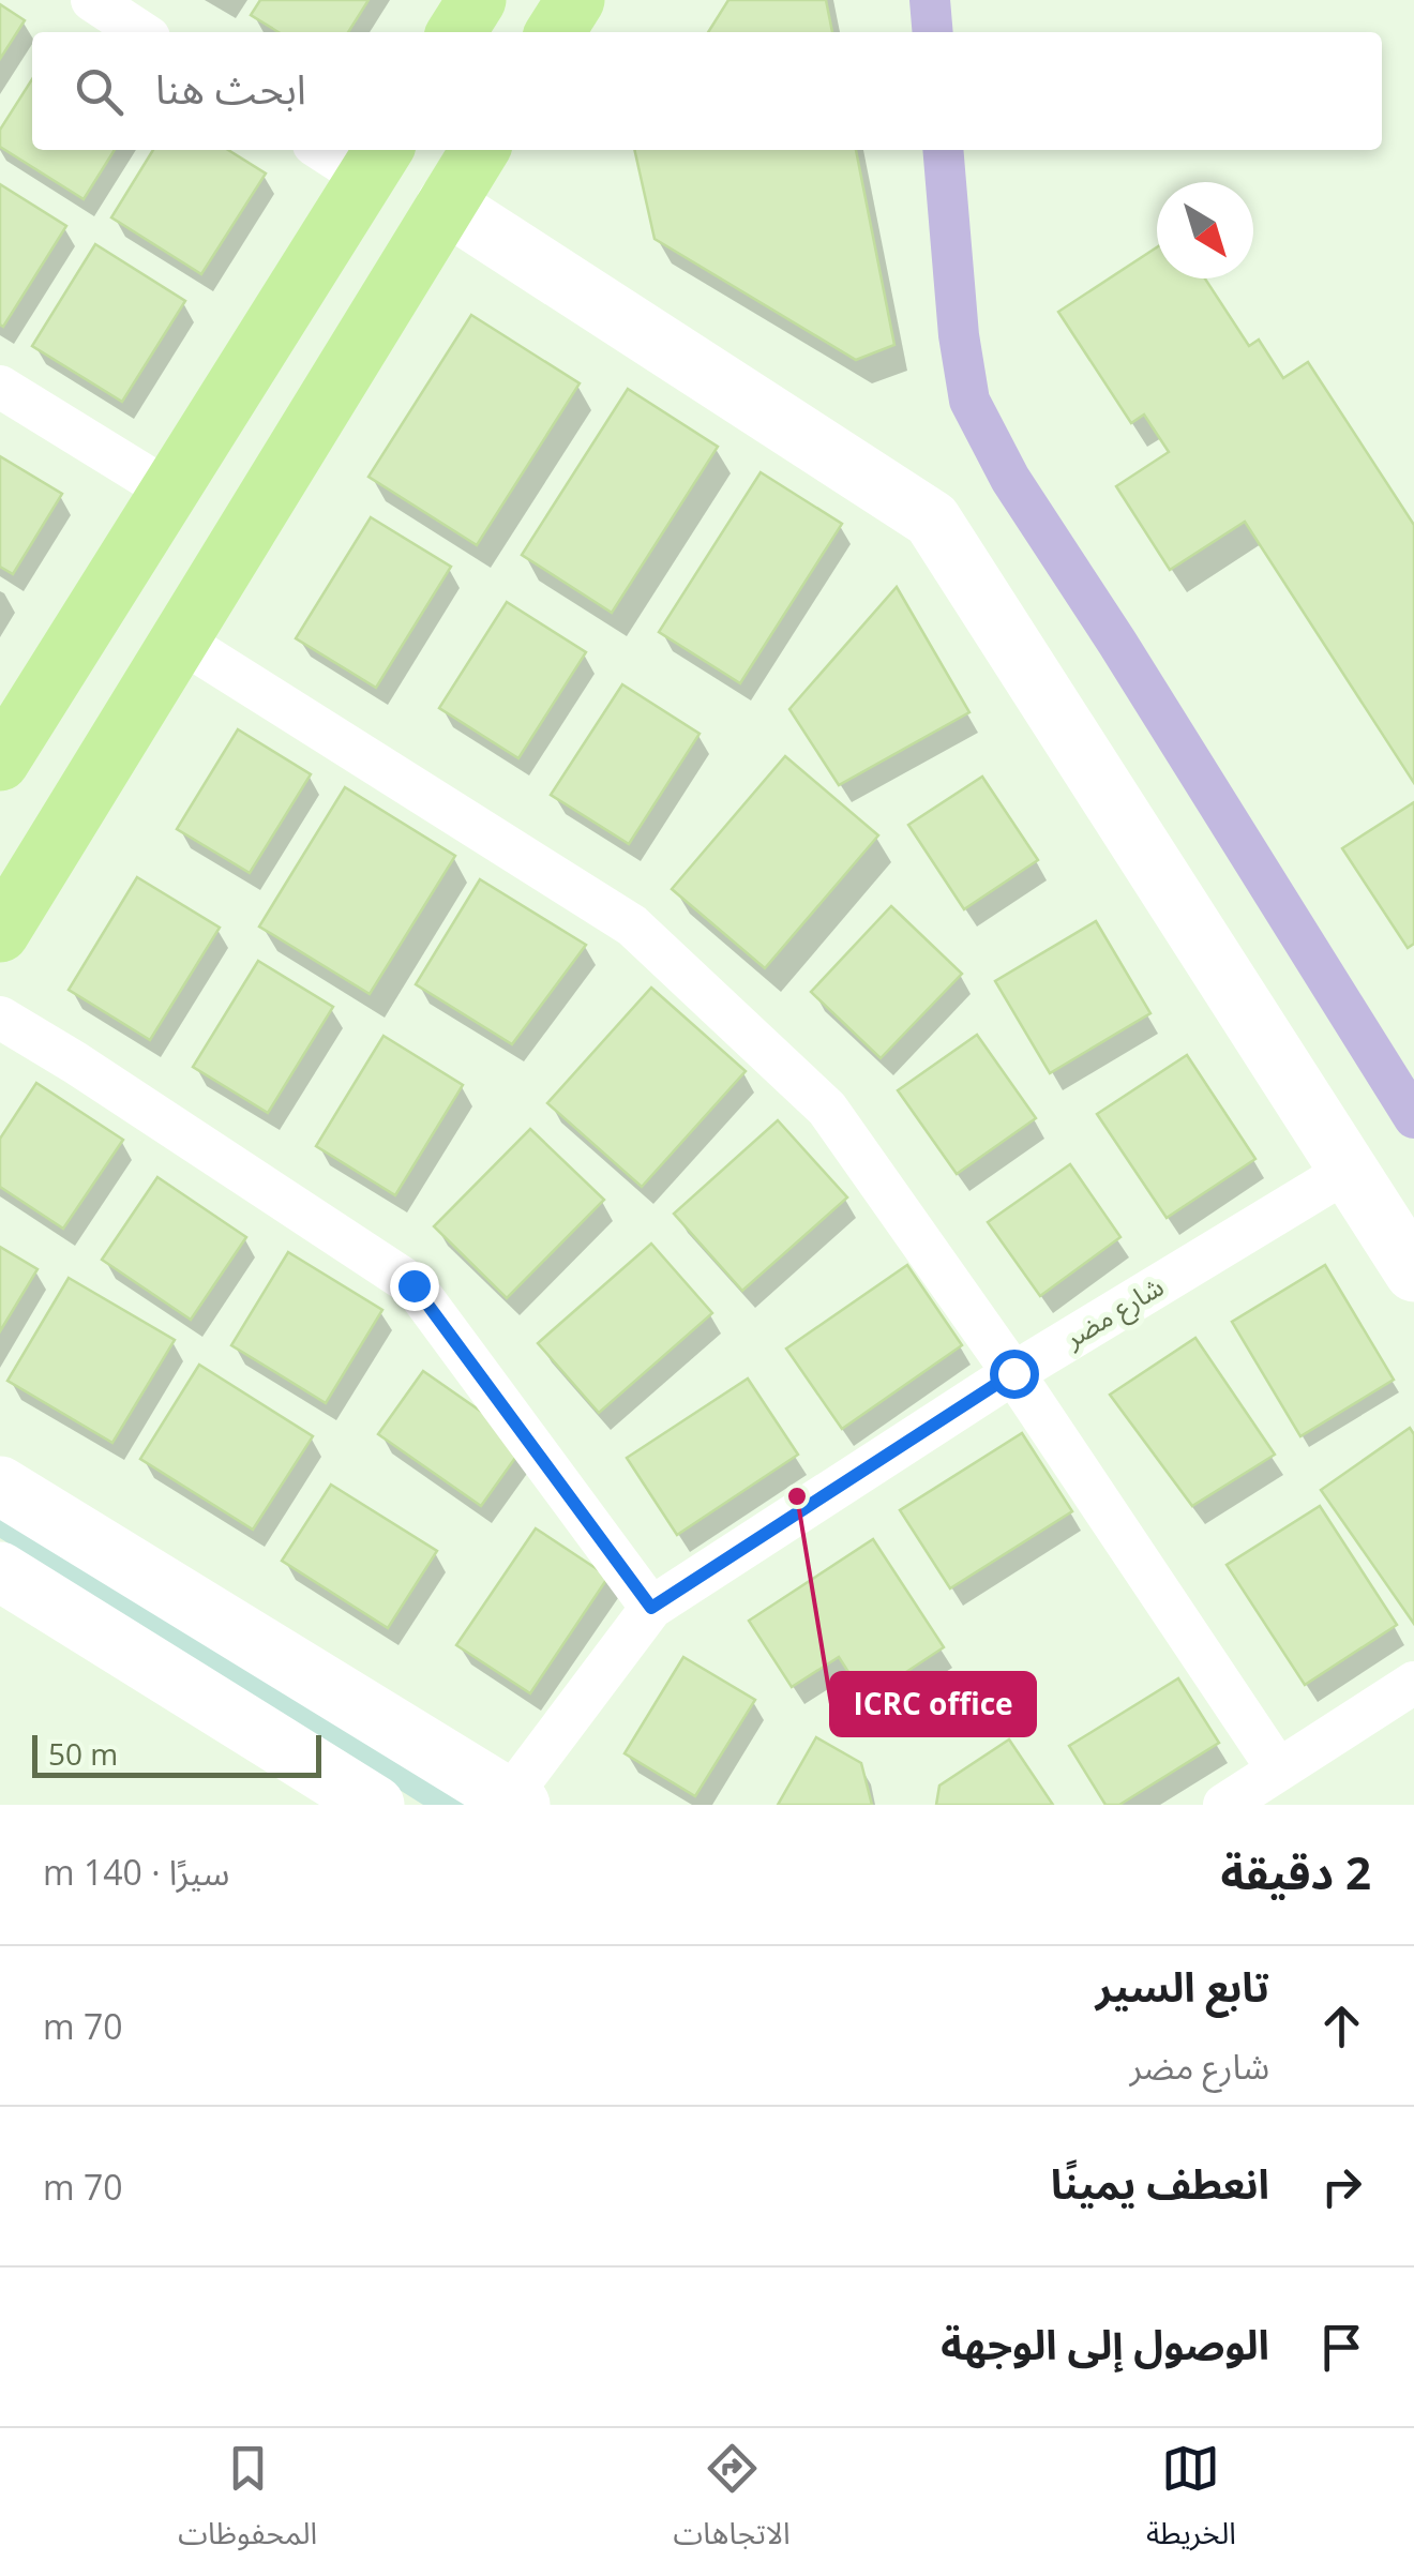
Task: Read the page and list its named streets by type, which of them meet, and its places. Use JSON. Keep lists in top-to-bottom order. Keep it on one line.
{"streets":{"street":["شارع مضر"]},"places":["ICRC office"],"scale_bar":"50 m","north":"bottom right","page":{"search":"ابحث هنا","scale":"50 m","heading":["2 دقيقة","سيرًا · 140 m"],"list":[["تابع السير","شارع مضر","70 m"],["انعطف يمينًا","70 m"],"الوصول إلى الوجهة"],"nav":["الخريطة","الاتجاهات","المحفوظات"]}}
